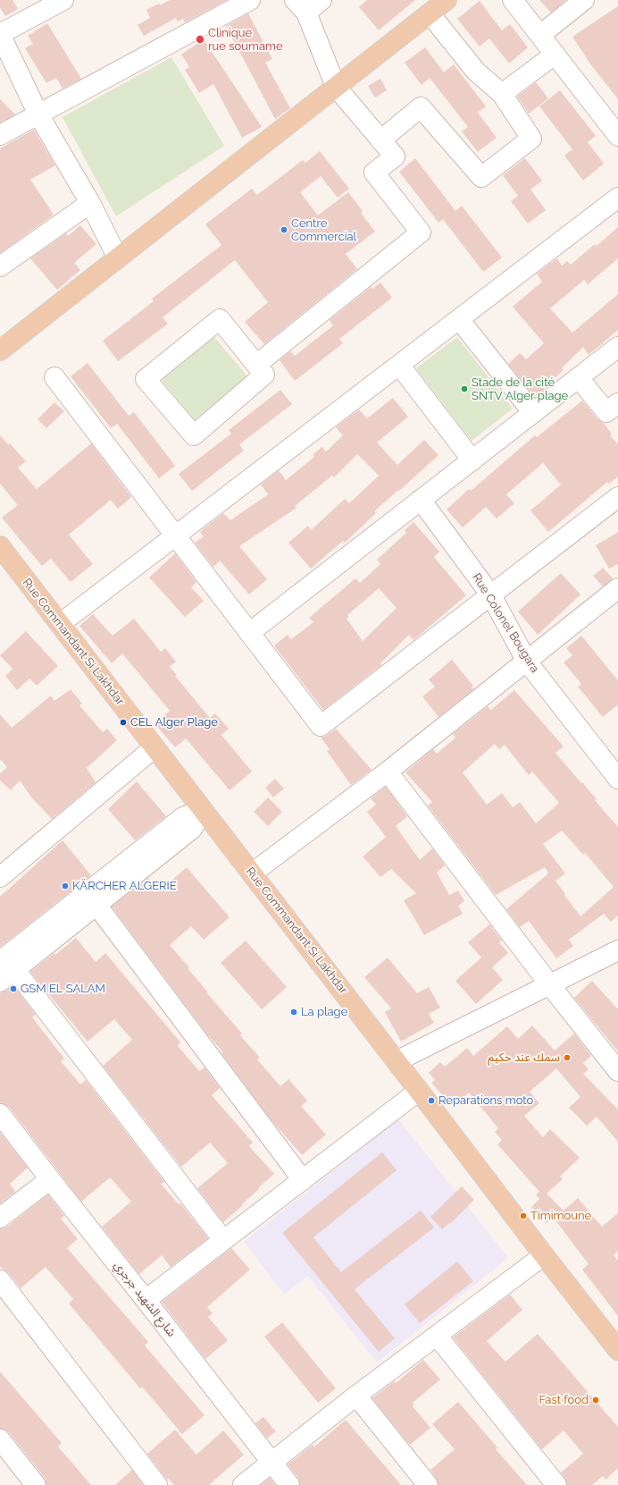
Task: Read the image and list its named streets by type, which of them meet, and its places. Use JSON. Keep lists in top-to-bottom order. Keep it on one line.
{"streets":{"main road":["Rue Commandant Si Lakhdar"],"street":["Rue Colonel Bougara","شارع الشهيد جرجري"]},"places":["Clinique rue soumame","Centre Commercial","Stade de la cité SNTV Alger plage","CEL Alger Plage","KÄRCHER ALGERIE","GSM EL SALAM","La plage","سمك عند حكيم","Reparations moto","Timimoune","Fast food"]}
